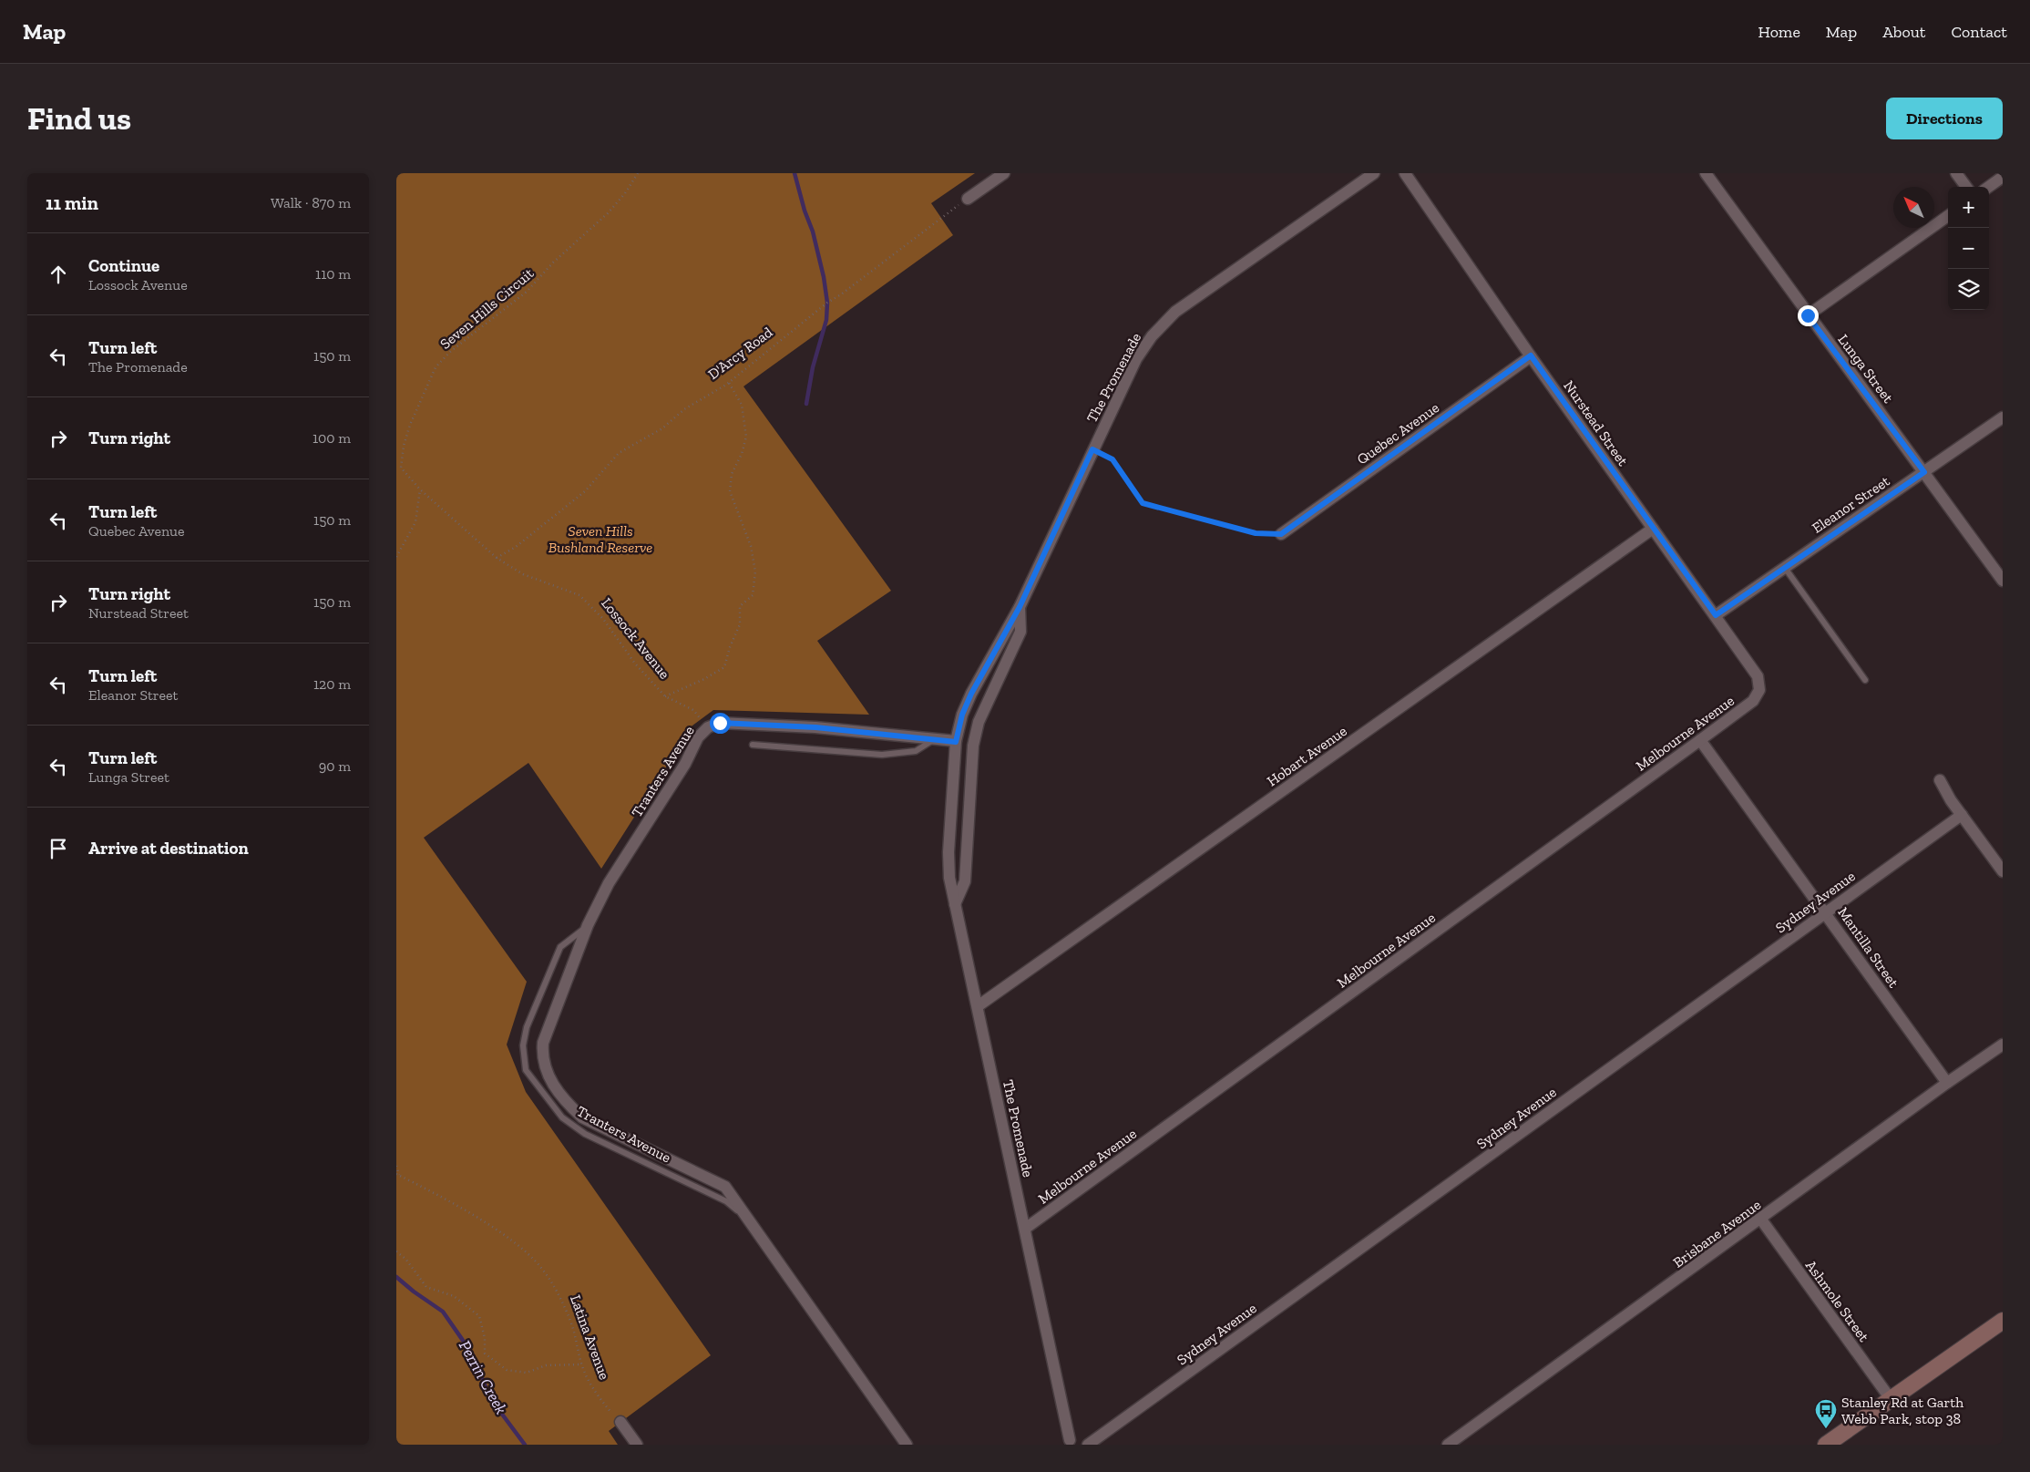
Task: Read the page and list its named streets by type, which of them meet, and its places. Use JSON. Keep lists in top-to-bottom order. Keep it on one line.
{"streets":{"street":["Lunga Street","The Promenade","Nurstead Street","Quebec Avenue","Eleanor Street","Melbourne Avenue","Hobart Avenue","Tranters Avenue","Sydney Avenue","Mantilla Street","Brisbane Avenue","Ashmole Street"],"path":["Seven Hills Circuit","D'Arcy Road","Lossock Avenue","Latina Avenue"]},"crossings":[["D'Arcy Road","Lossock Avenue"],["Lunga Street","Eleanor Street"],["The Promenade","Melbourne Avenue"],["The Promenade","Hobart Avenue"],["Nurstead Street","Quebec Avenue"],["Nurstead Street","Eleanor Street"],["Nurstead Street","Melbourne Avenue"],["Nurstead Street","Hobart Avenue"],["Lossock Avenue","Tranters Avenue"],["Melbourne Avenue","Mantilla Street"],["Sydney Avenue","Mantilla Street"],["Mantilla Street","Brisbane Avenue"],["Brisbane Avenue","Ashmole Street"]],"water":["Perrin Creek"],"parks":["Seven Hills Bushland Reserve"],"places":{"bus stop":["Stanley Rd at Garth Webb Park, stop 38"]},"north":"top left","page":{"header":"Map","nav":["Home","Map","About","Contact"],"buttons":"Directions","title":"Find us","heading":["11 min","Walk · 870 m"],"map_buttons":["+","−"],"list":[["Continue","Lossock Avenue","110 m"],["Turn left","The Promenade","150 m"],["Turn right","100 m"],["Turn left","Quebec Avenue","150 m"],["Turn right","Nurstead Street","150 m"],["Turn left","Eleanor Street","120 m"],["Turn left","Lunga Street","90 m"],"Arrive at destination"]}}
